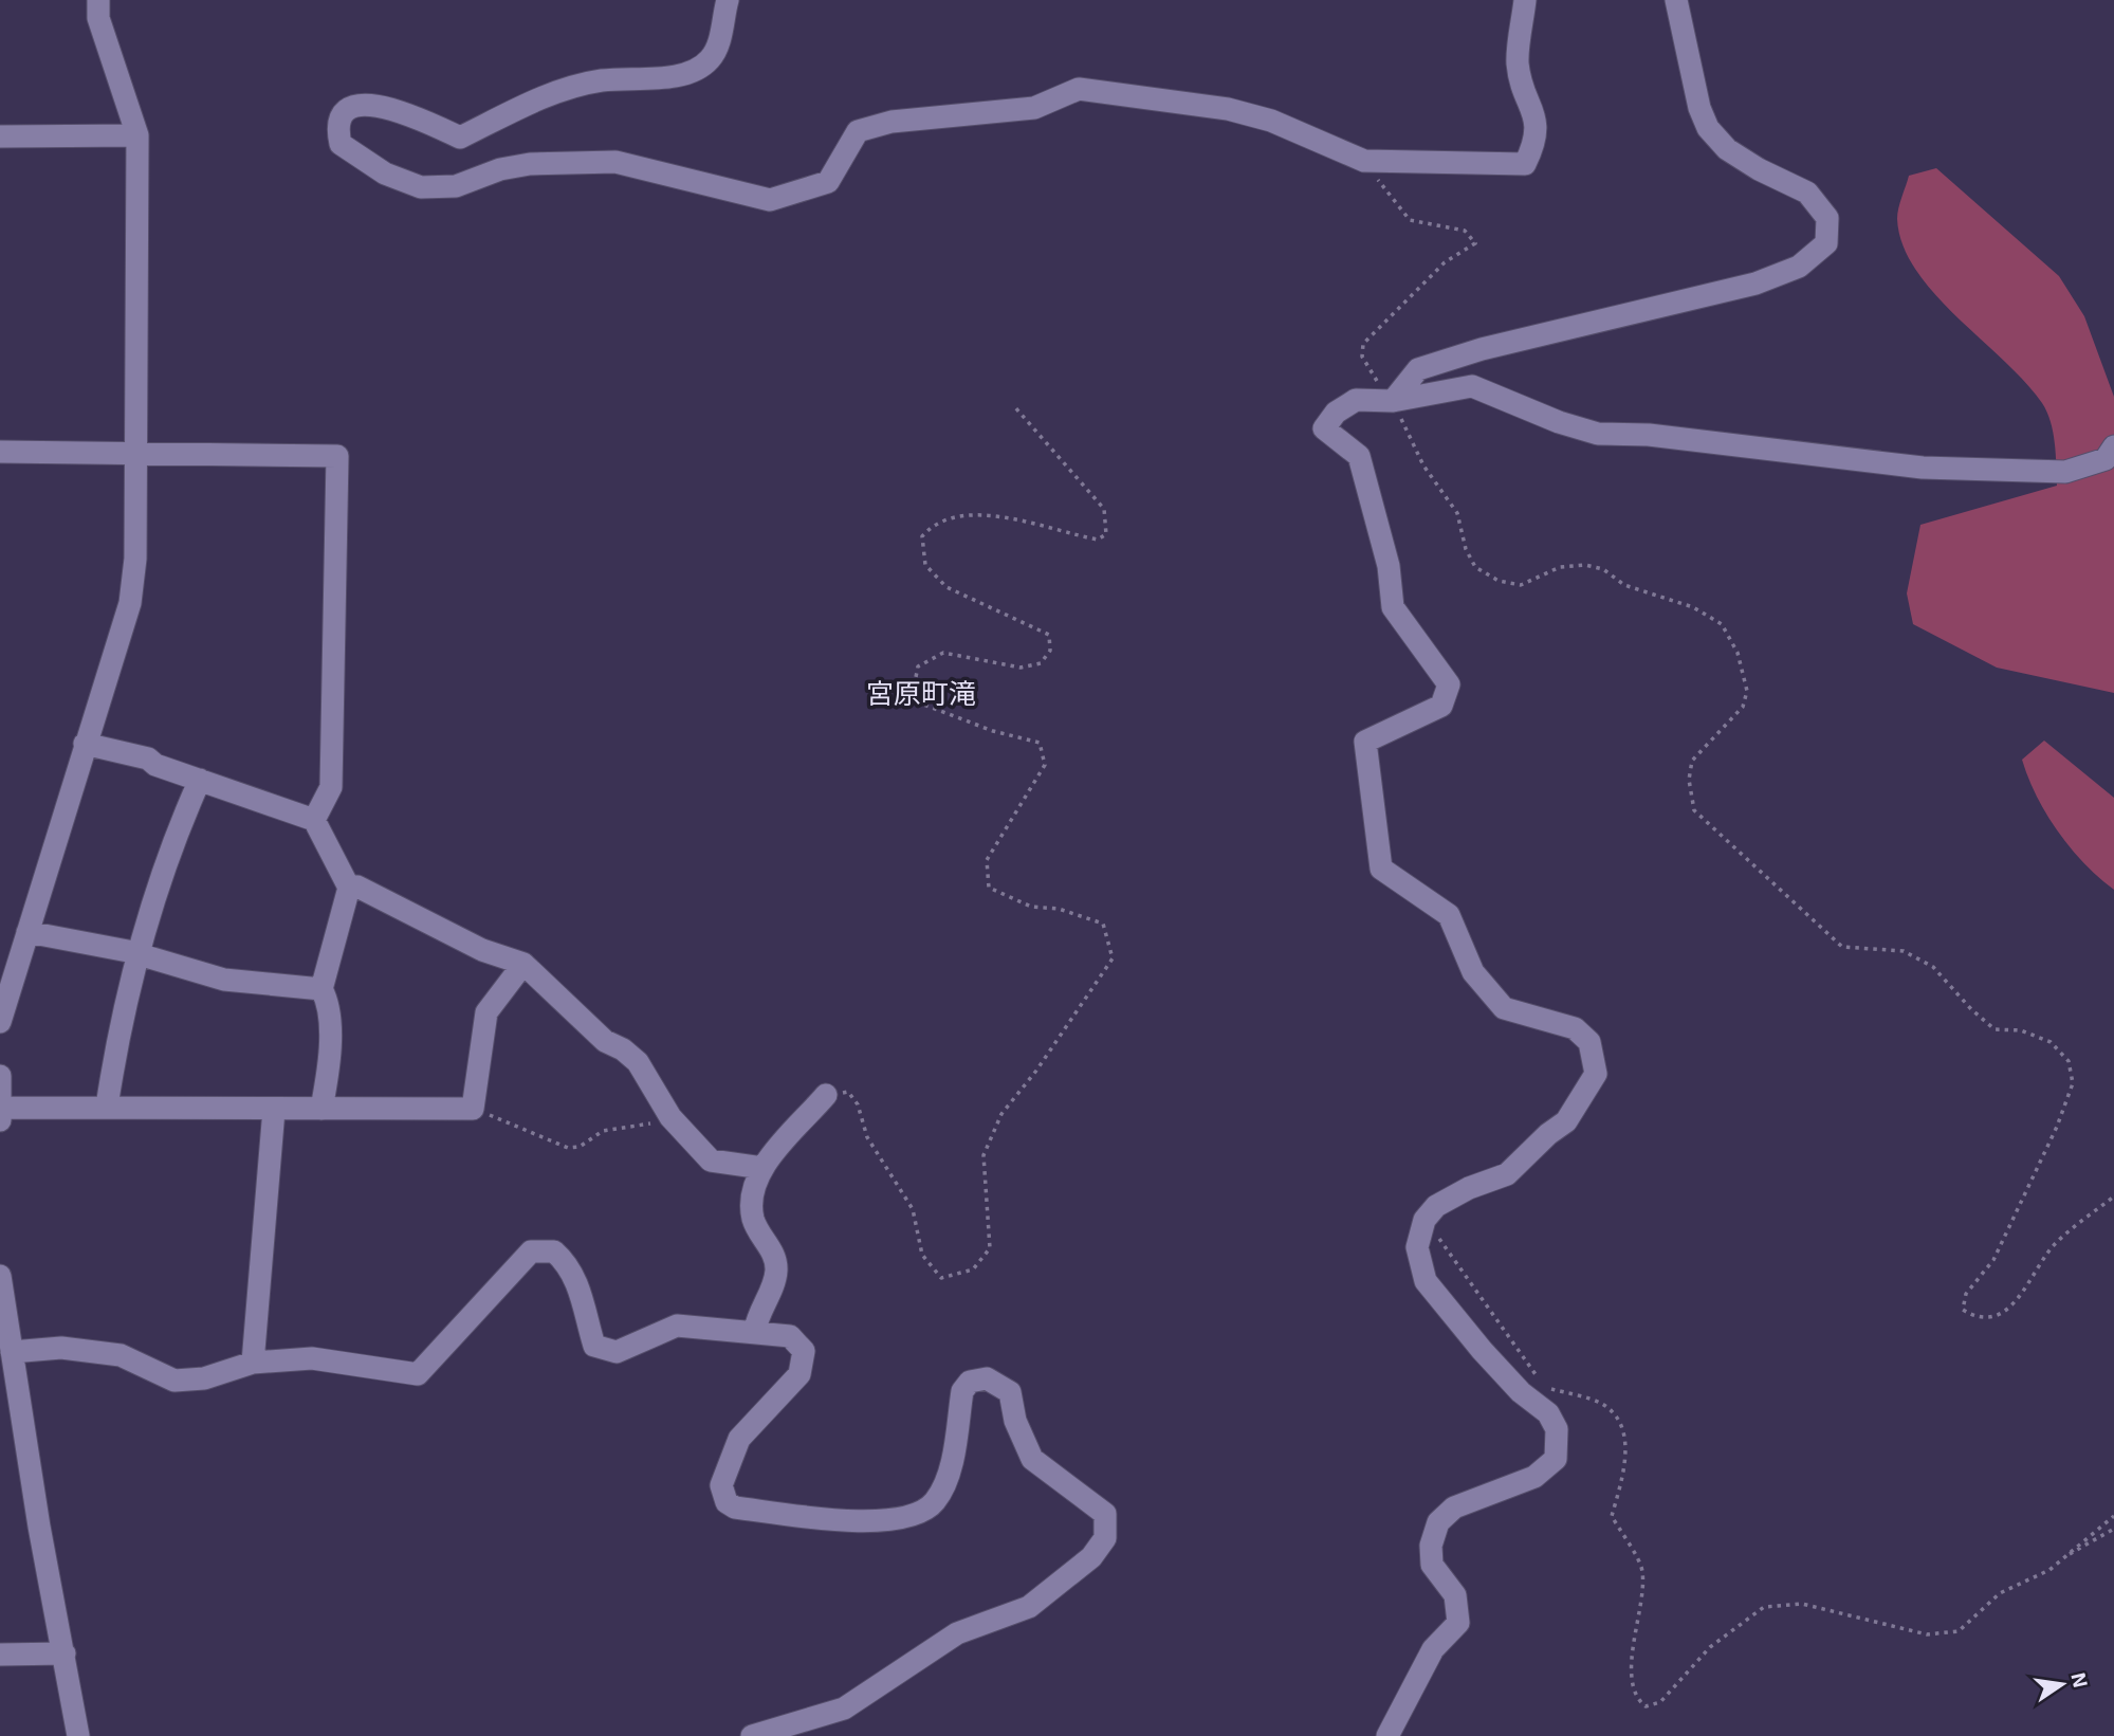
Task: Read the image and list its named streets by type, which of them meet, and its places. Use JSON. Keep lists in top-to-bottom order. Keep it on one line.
{"districts":["宮原町滝"],"north":"right"}
